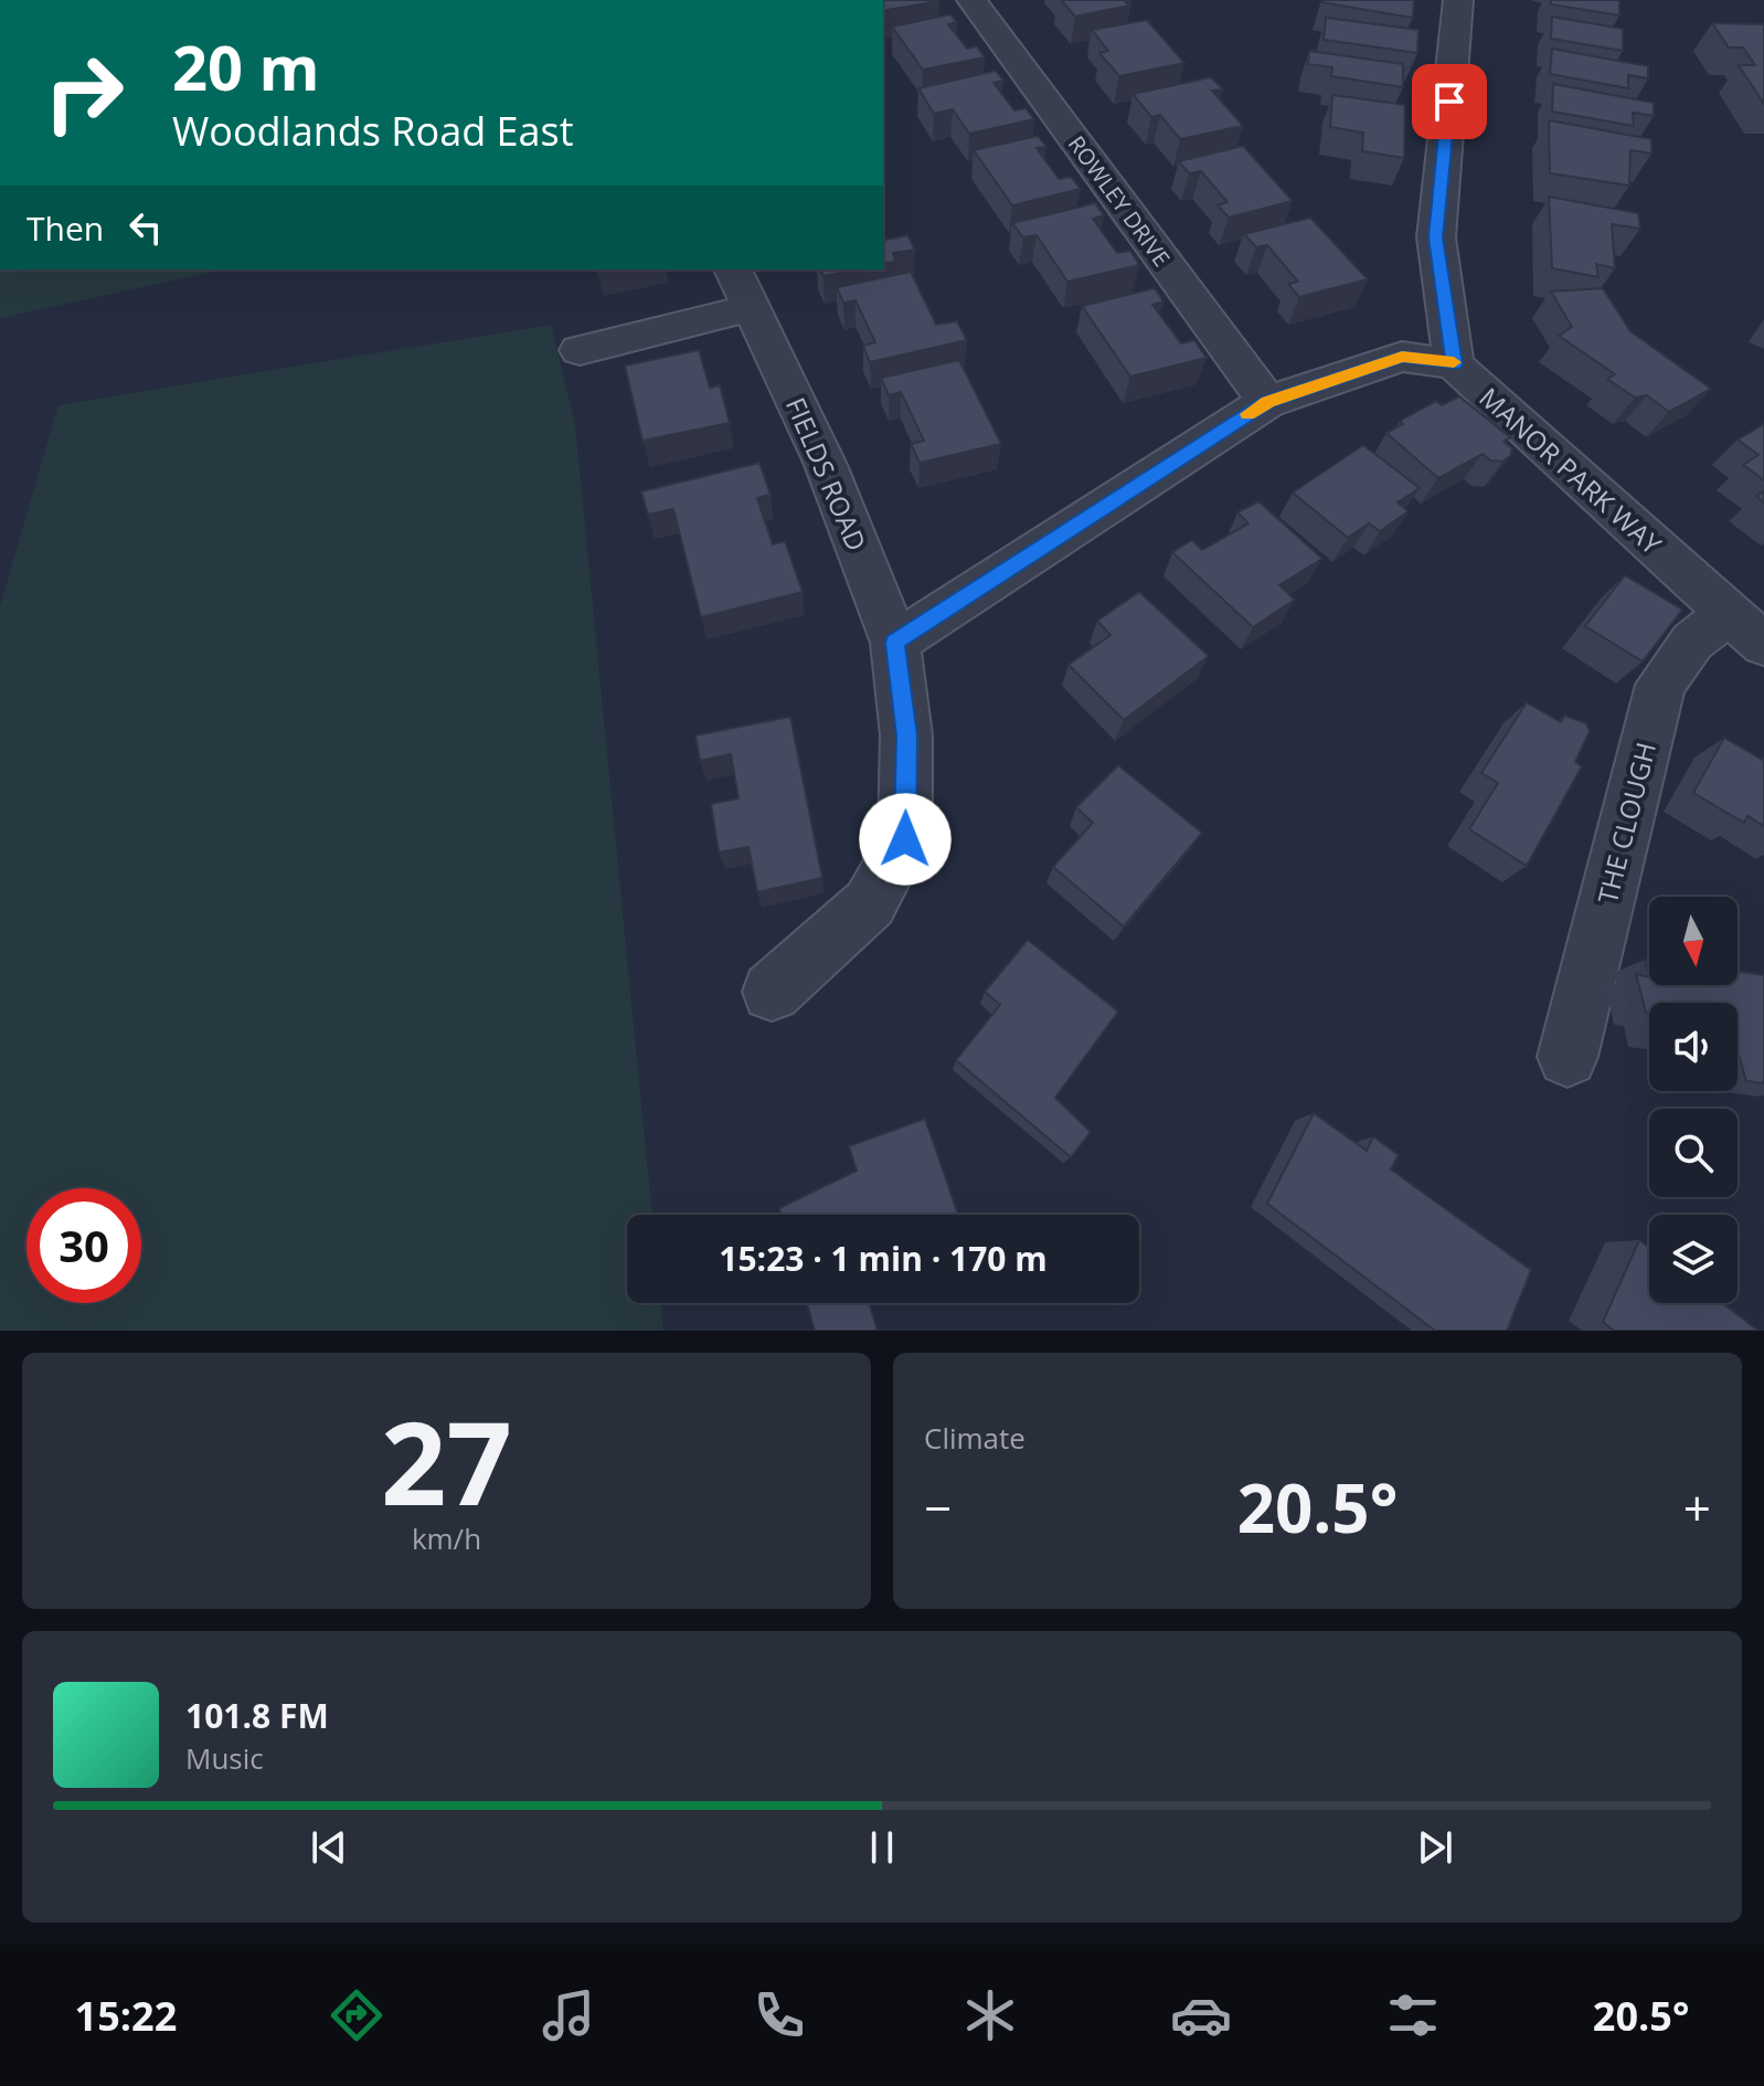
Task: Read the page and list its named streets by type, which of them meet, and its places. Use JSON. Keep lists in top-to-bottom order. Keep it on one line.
{"streets":{"street":["ROWLEY DRIVE","MANOR PARK WAY","FIELDS ROAD","THE CLOUGH"]},"crossings":[["MANOR PARK WAY","THE CLOUGH"]],"north":"bottom","page":{"turn":["20 m","Woodlands Road East"],"then":"Then","limit":"30","trip":"15:23 · 1 min · 170 m","tile":[["27","km/h"],"Climate"],"heat":["−","20.5°","+"],"song":["101.8 FM","Music"],"tabs":["15:22","20.5°"]}}
